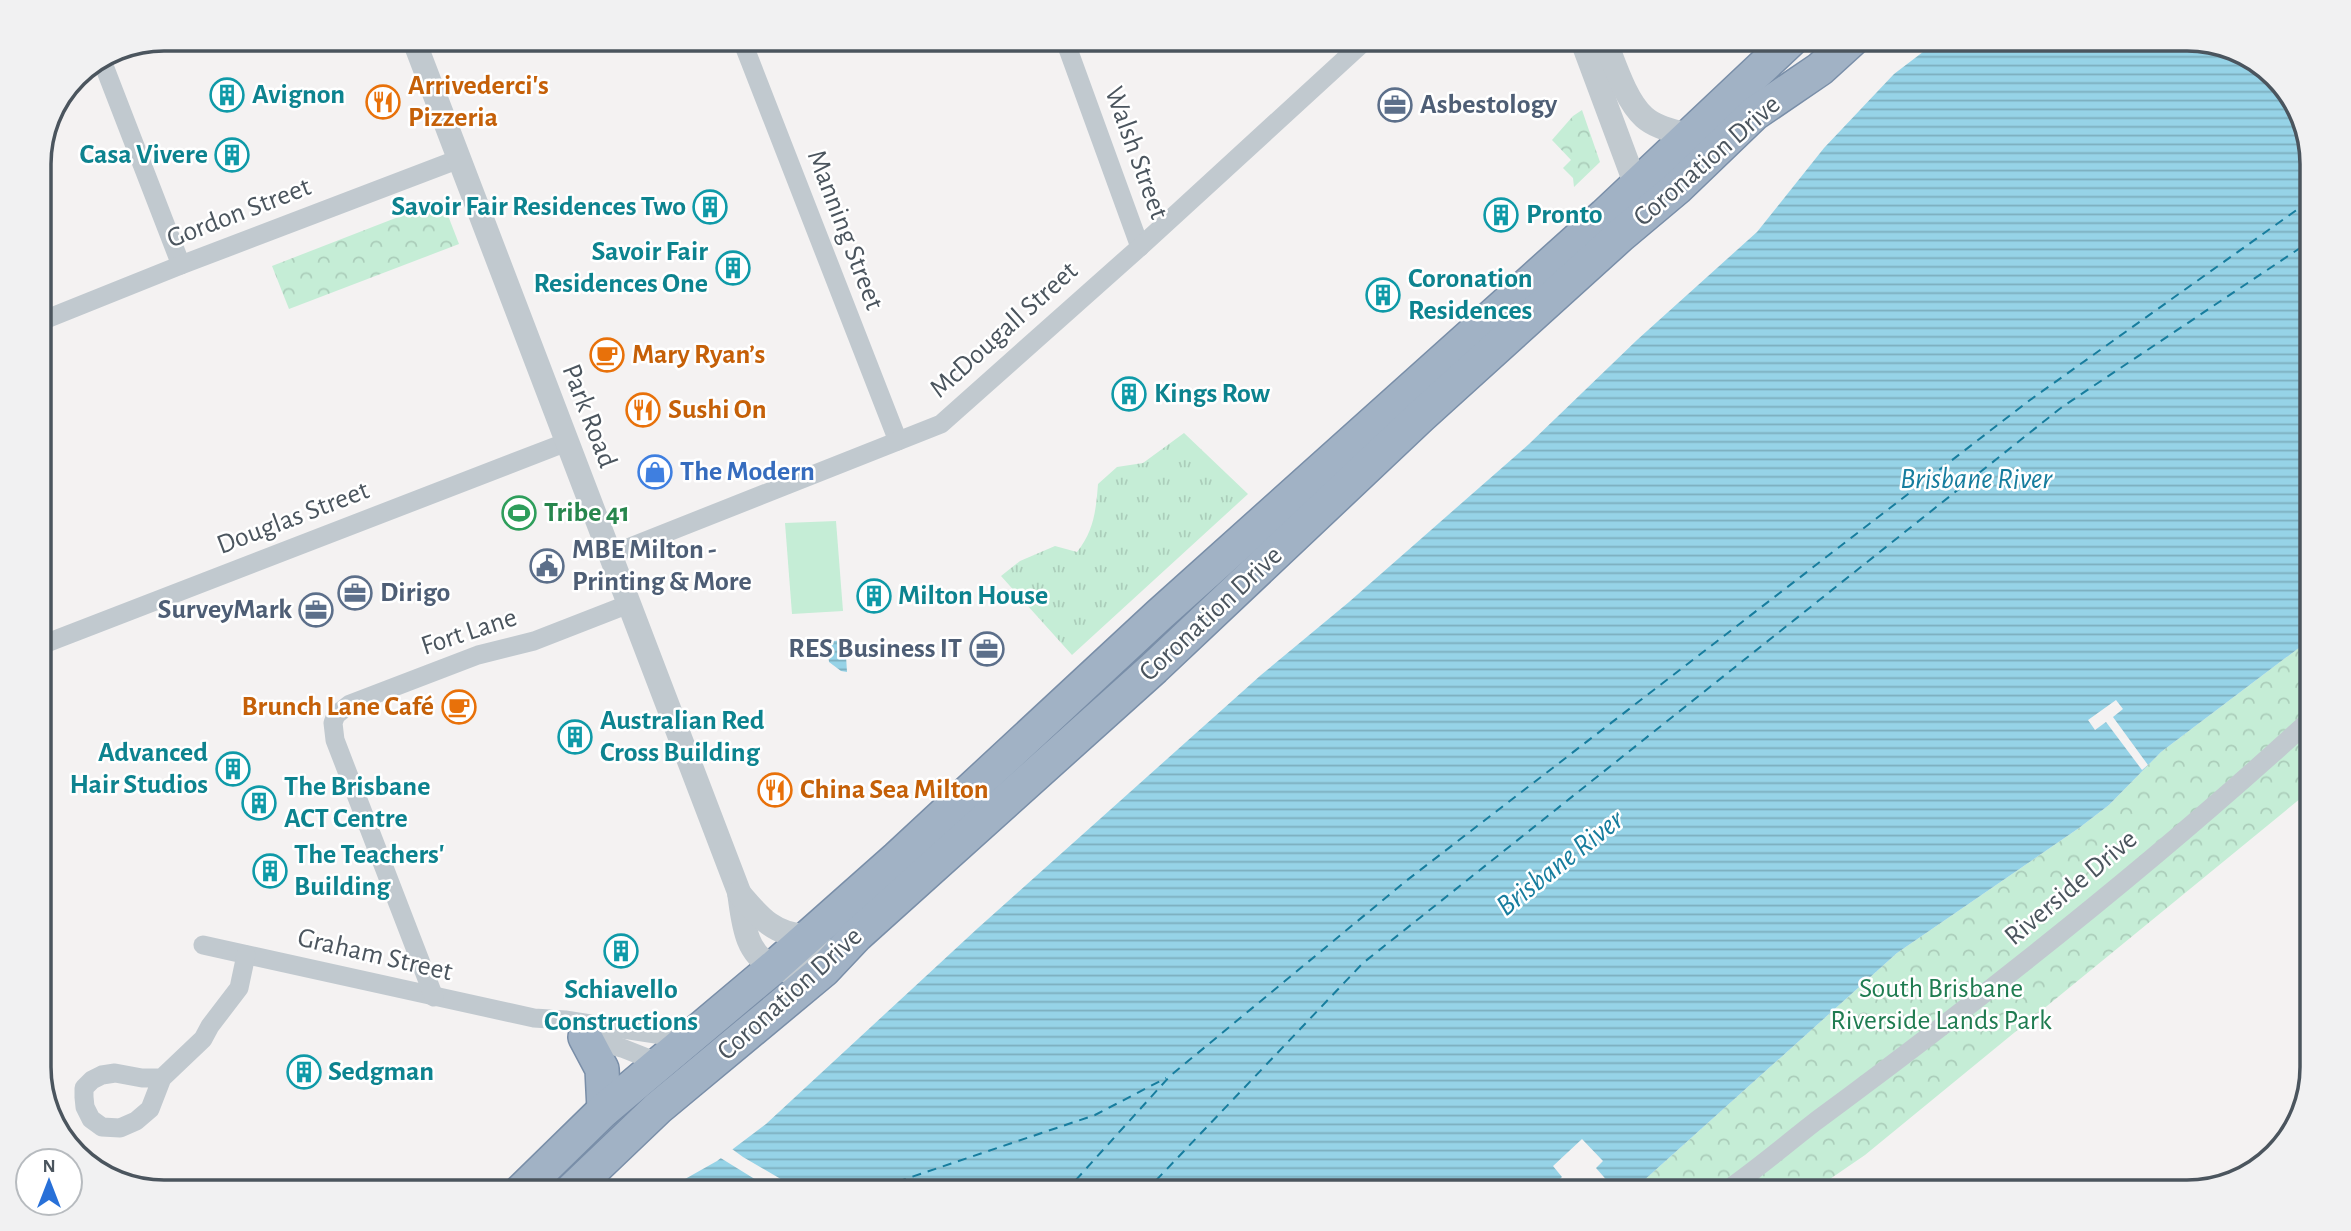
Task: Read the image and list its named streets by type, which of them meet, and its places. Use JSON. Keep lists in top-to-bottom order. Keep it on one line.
{"streets":{"highway":["Coronation Drive"],"street":["Walsh Street","Gordon Street","Manning Street","McDougall Street","Park Road","Douglas Street","Fort Lane","Riverside Drive","Graham Street"]},"crossings":[["Walsh Street","McDougall Street"],["Coronation Drive","Park Road"],["Coronation Drive","Graham Street"],["Gordon Street","Park Road"],["Manning Street","McDougall Street"],["McDougall Street","Park Road"],["Park Road","Douglas Street"],["Park Road","Fort Lane"],["Fort Lane","Graham Street"]],"water":["Brisbane River"],"parks":["South Brisbane Riverside Lands Park"],"places":{"building":["Avignon","Casa Vivere","Savoir Fair Residences Two","Pronto","Savoir Fair Residences One","Coronation Residences","Kings Row","Milton House","Australian Red Cross Building","Advanced Hair Studios","The Brisbane ACT Centre","The Teachers' Building","Schiavello Constructions","Sedgman"],"restaurant":["Arrivederci's Pizzeria","Sushi On","China Sea Milton"],"office":["Asbestology","Dirigo","SurveyMark","RES Business IT"],"cafe":["Mary Ryan’s","Brunch Lane Café"],"shop":["The Modern"],"sports":["Tribe 41"],"public building":["MBE Milton - Printing & More"]},"north":"top"}
